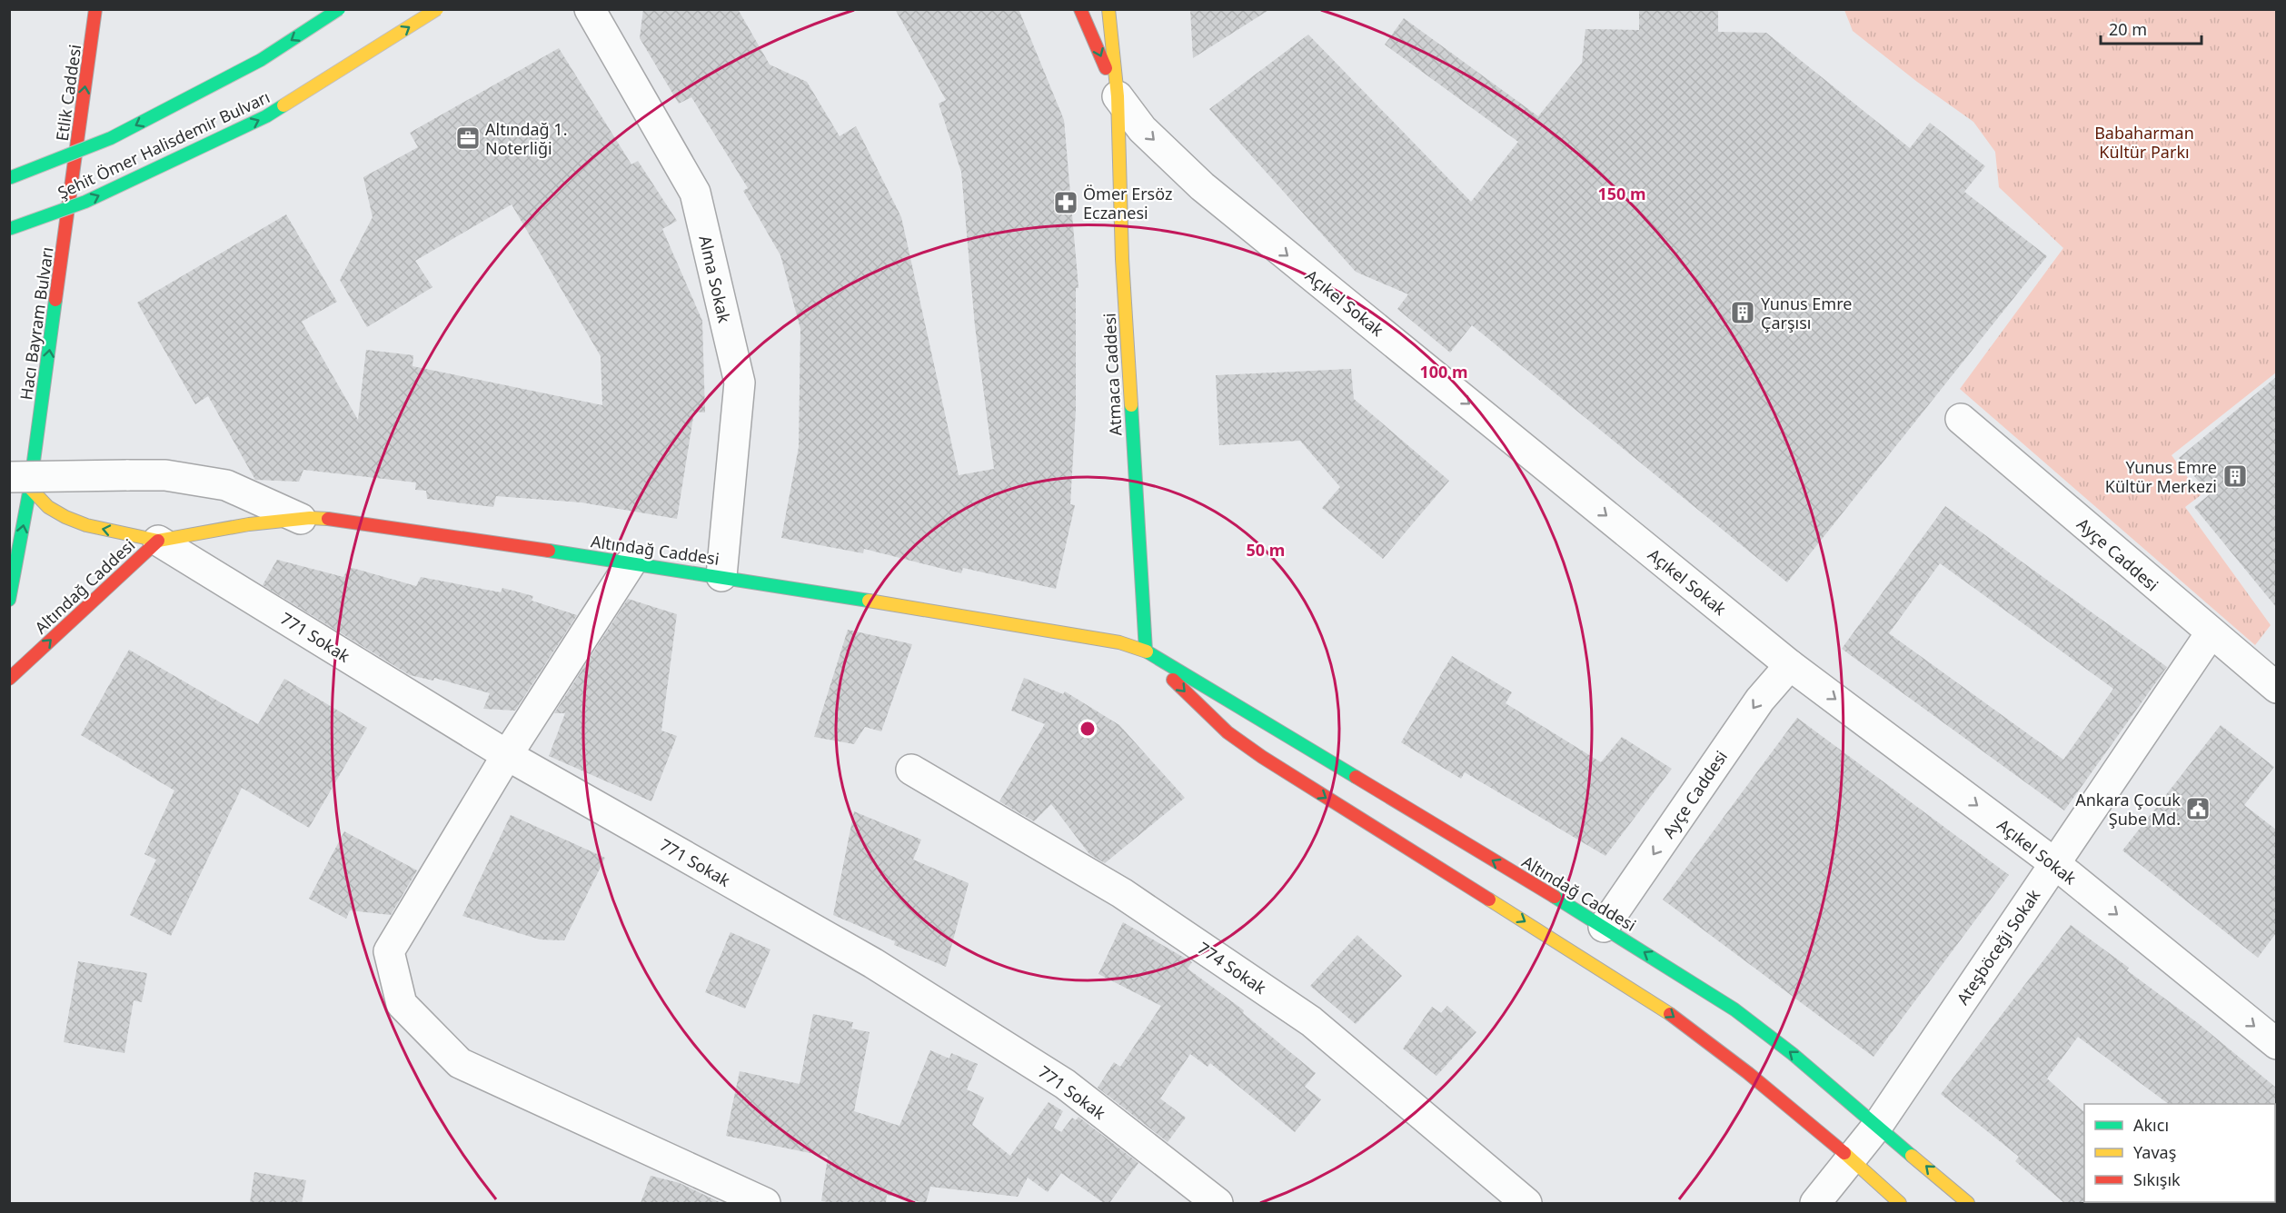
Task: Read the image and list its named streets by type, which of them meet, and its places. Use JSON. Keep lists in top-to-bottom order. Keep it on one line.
{"streets":{"main road":["Etlik Caddesi","Şehit Ömer Halisdemir Bulvarı","Hacı Bayram Bulvarı","Atmaca Caddesi","Altındağ Caddesi"],"street":["Alma Sokak","Açıkel Sokak","Ayçe Caddesi","771 Sokak","Ateşböceği Sokak","774 Sokak"]},"crossings":[["Etlik Caddesi","Hacı Bayram Bulvarı"],["Alma Sokak","Altındağ Caddesi"],["Açıkel Sokak","Atmaca Caddesi"],["Açıkel Sokak","Ayçe Caddesi"],["Açıkel Sokak","Ateşböceği Sokak"],["Hacı Bayram Bulvarı","Altındağ Caddesi"],["Atmaca Caddesi","Altındağ Caddesi"],["Altındağ Caddesi","Ayçe Caddesi"],["Altındağ Caddesi","771 Sokak"],["Altındağ Caddesi","Ateşböceği Sokak"],["Ayçe Caddesi","Ateşböceği Sokak"]],"one_way":["Etlik Caddesi","Açıkel Sokak","Hacı Bayram Bulvarı","Ayçe Caddesi"],"parks":["Babaharman Kültür Parkı"],"places":{"office":["Altındağ 1. Noterliği"],"pharmacy":["Ömer Ersöz Eczanesi"],"building":["Yunus Emre Çarşısı","Yunus Emre Kültür Merkezi"],"public building":["Ankara Çocuk Şube Md."]},"legend":["Akıcı","Yavaş","Sıkışık"],"scale_bar":"20 m","rings":["150 m","100 m","50 m"]}
